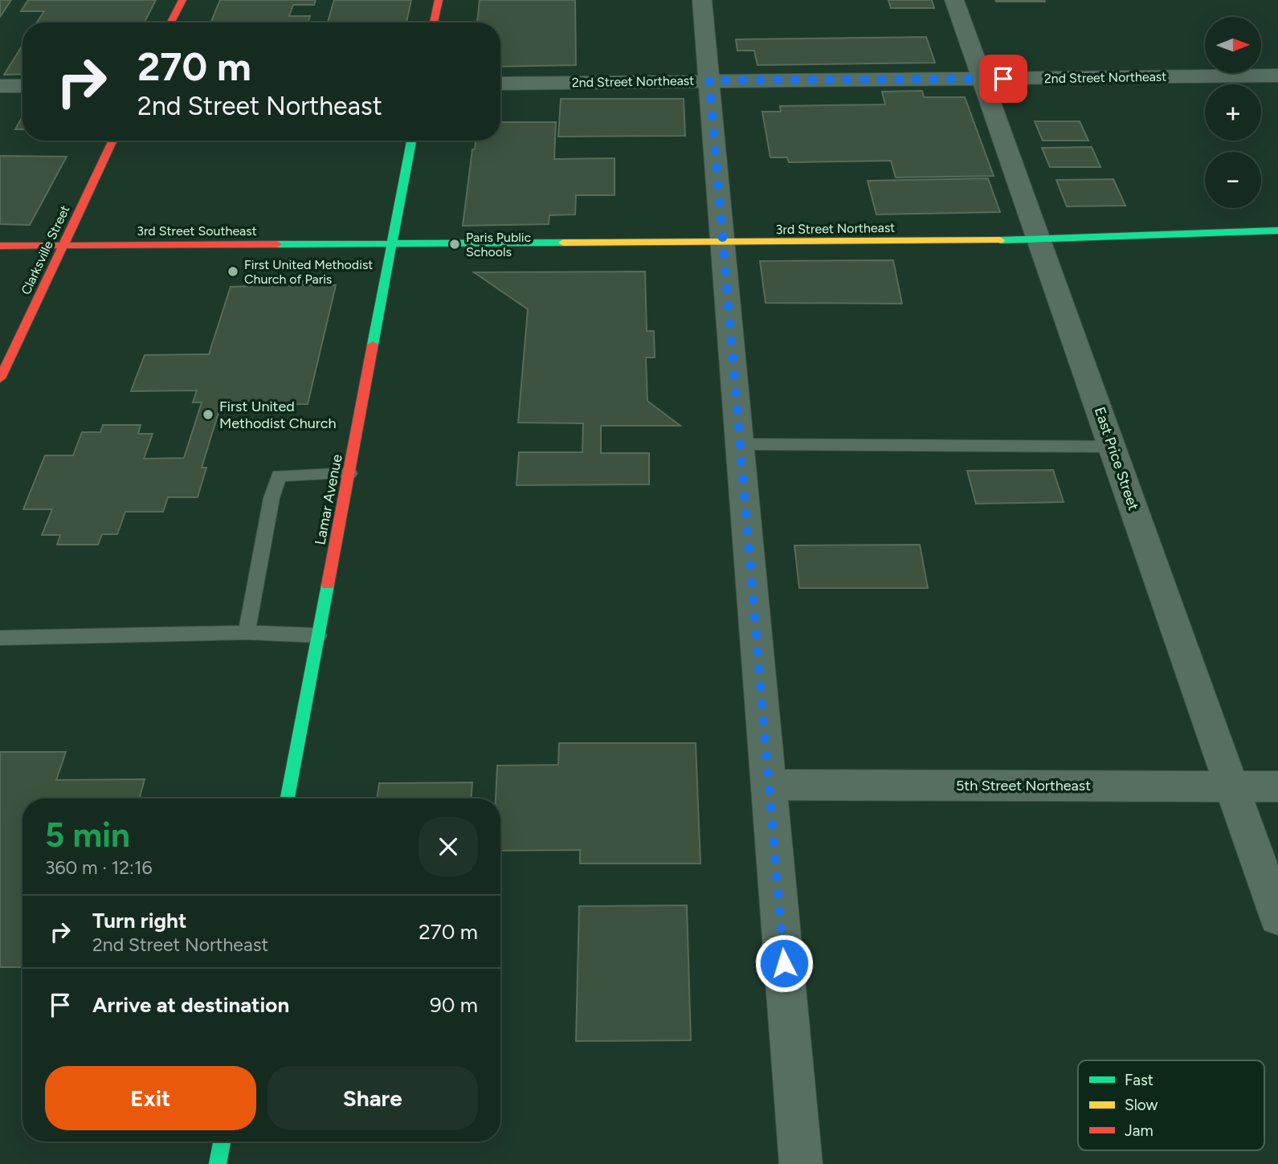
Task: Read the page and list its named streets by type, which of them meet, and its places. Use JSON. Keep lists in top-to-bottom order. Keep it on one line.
{"streets":{"main road":["3rd Street Northeast","3rd Street Southeast","Clarksville Street","Lamar Avenue"],"street":["2nd Street Northeast","East Price Street","5th Street Northeast"]},"crossings":[["2nd Street Northeast","East Price Street"],["3rd Street Northeast","3rd Street Southeast"],["3rd Street Northeast","East Price Street"],["3rd Street Northeast","Lamar Avenue"],["3rd Street Southeast","Clarksville Street"],["3rd Street Southeast","Lamar Avenue"],["East Price Street","5th Street Northeast"]],"places":["Paris Public Schools","First United Methodist Church of Paris","First United Methodist Church"],"legend":["Fast","Slow","Jam"],"north":"right","page":{"map_buttons":["+","−"],"turn":["270 m","2nd Street Northeast"],"heading":["5 min","360 m · 12:16"],"list":[{"name":"Turn right","note":"2nd Street Northeast","value":"270 m"},{"name":"Arrive at destination","value":"90 m"}],"buttons":["Exit","Share"]}}
